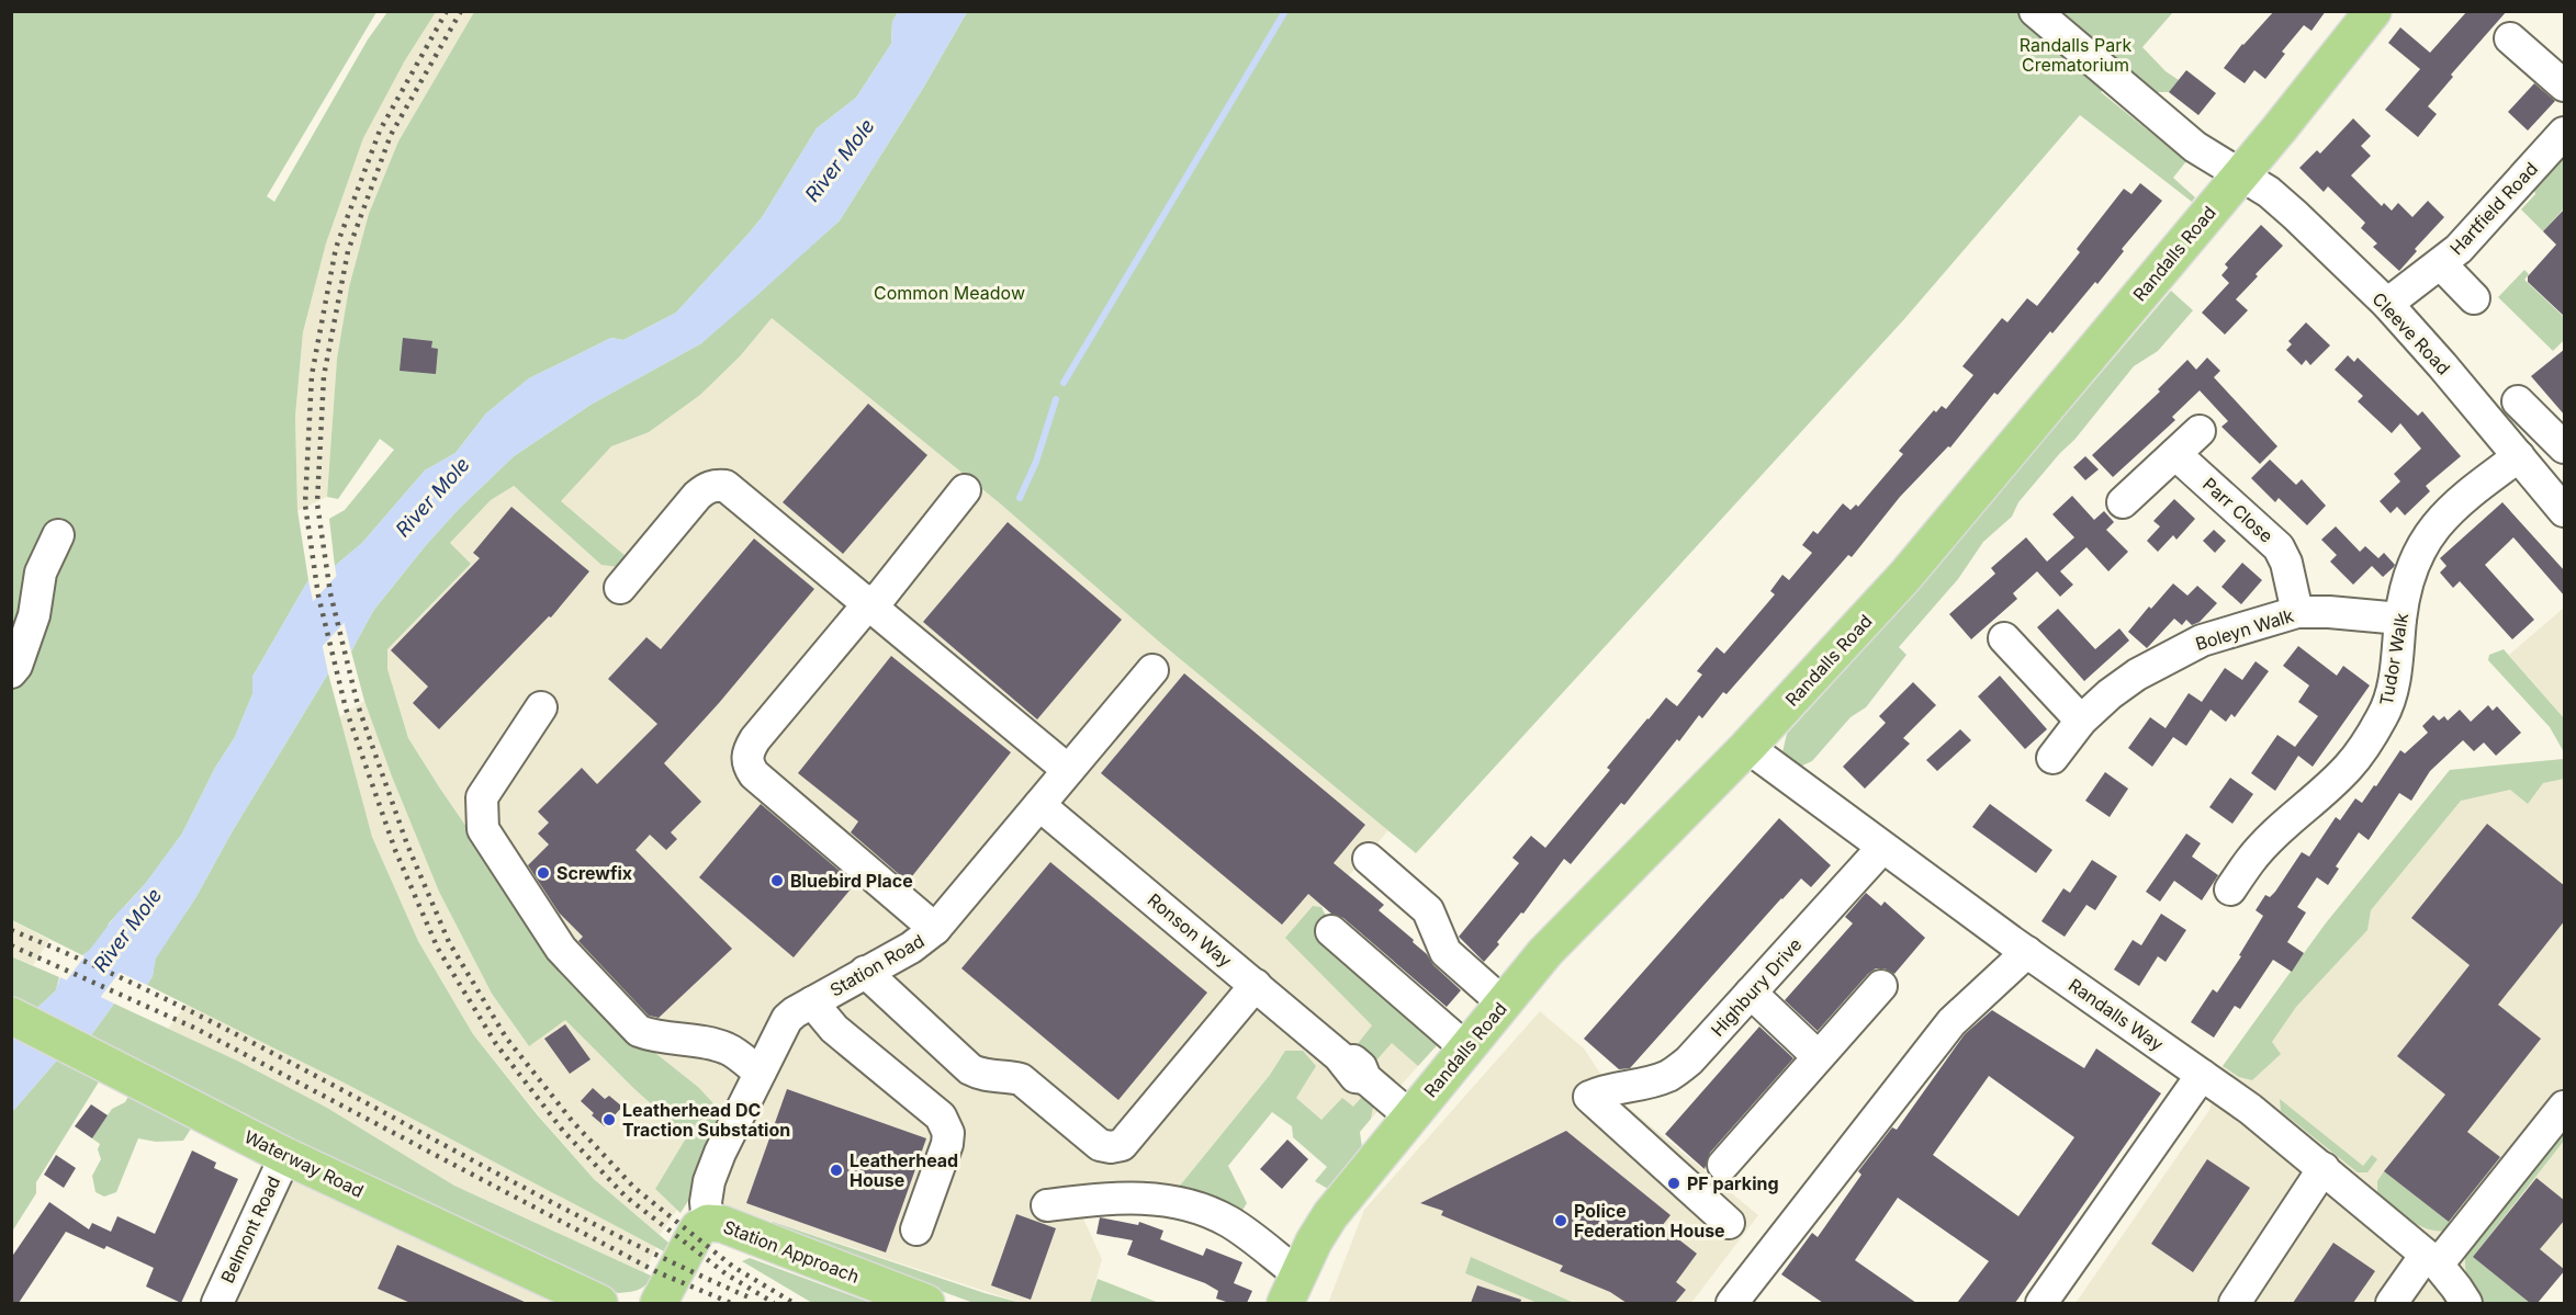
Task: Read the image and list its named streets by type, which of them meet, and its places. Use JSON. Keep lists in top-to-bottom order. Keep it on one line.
{"streets":{"main road":["Randalls Road","Waterway Road","Station Approach"],"street":["Hartfield Road","Cleeve Road","Parr Close","Boleyn Walk","Tudor Walk","Ronson Way","Station Road","Highbury Drive","Randalls Way","Belmont Road"]},"crossings":[["Hartfield Road","Cleeve Road"],["Randalls Road","Cleeve Road"],["Randalls Road","Ronson Way"],["Randalls Road","Randalls Way"],["Cleeve Road","Tudor Walk"],["Parr Close","Boleyn Walk"],["Boleyn Walk","Tudor Walk"],["Ronson Way","Station Road"],["Station Road","Station Approach"],["Highbury Drive","Randalls Way"],["Waterway Road","Belmont Road"]],"water":["River Mole"],"parks":["Randalls Park Crematorium","Common Meadow"],"places":["Screwfix","Bluebird Place","Leatherhead DC Traction Substation","Leatherhead House","PF parking","Police Federation House"]}
